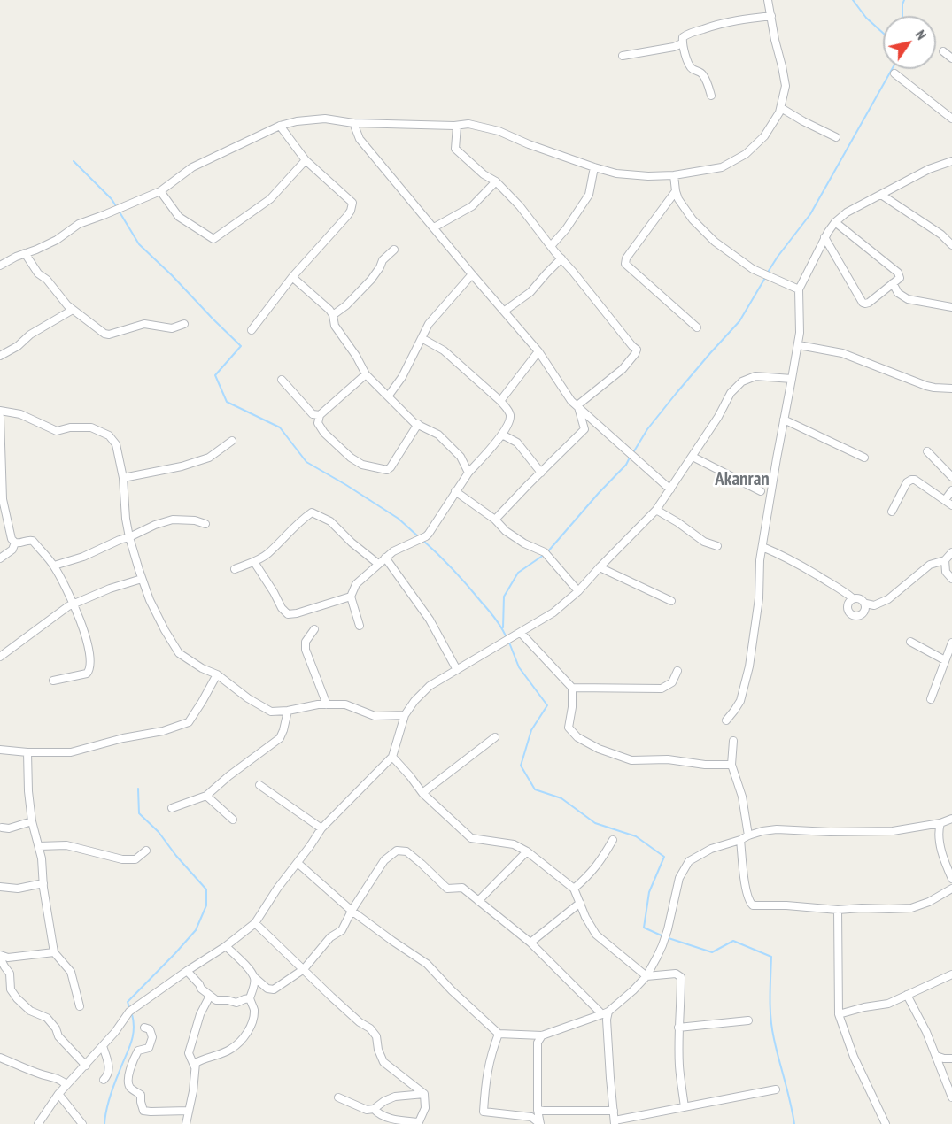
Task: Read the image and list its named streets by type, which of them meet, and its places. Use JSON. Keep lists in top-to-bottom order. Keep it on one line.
{"districts":["Akanran"],"north":"top right"}
